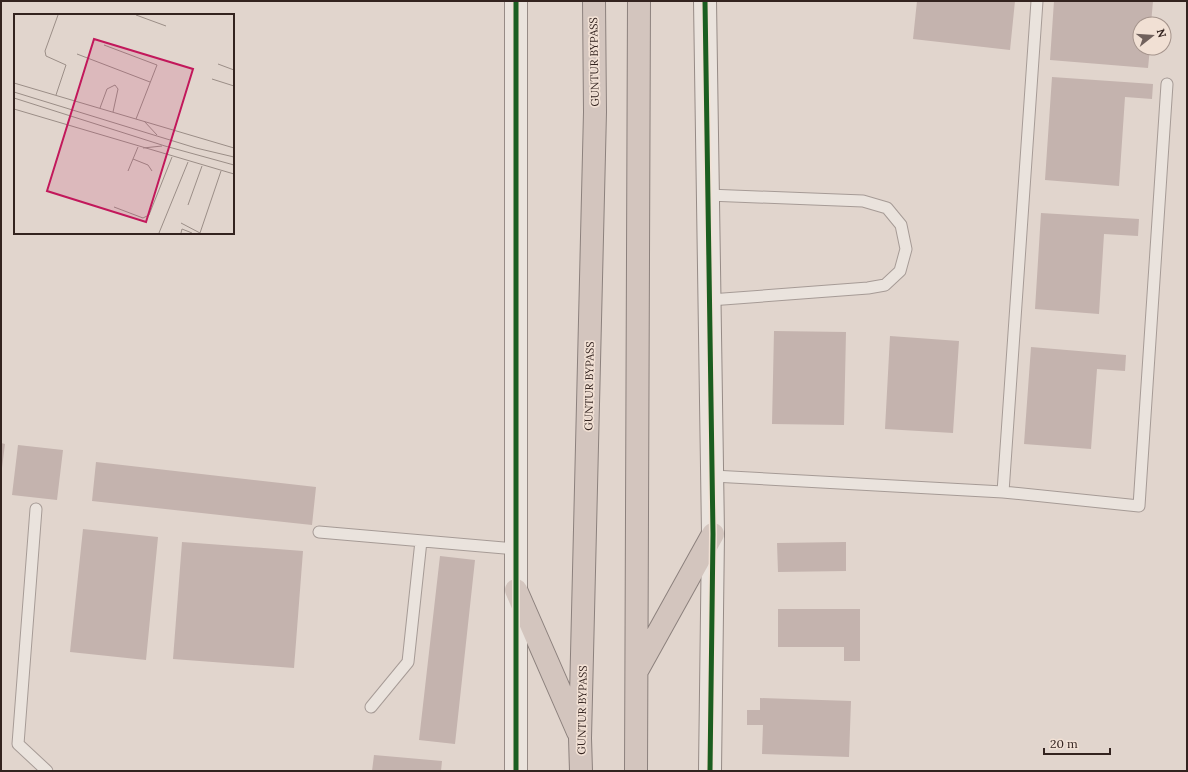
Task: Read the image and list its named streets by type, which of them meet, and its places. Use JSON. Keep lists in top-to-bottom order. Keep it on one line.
{"streets":{"highway":["GUNTUR BYPASS"]},"scale_bar":"20 m","north":"right"}
